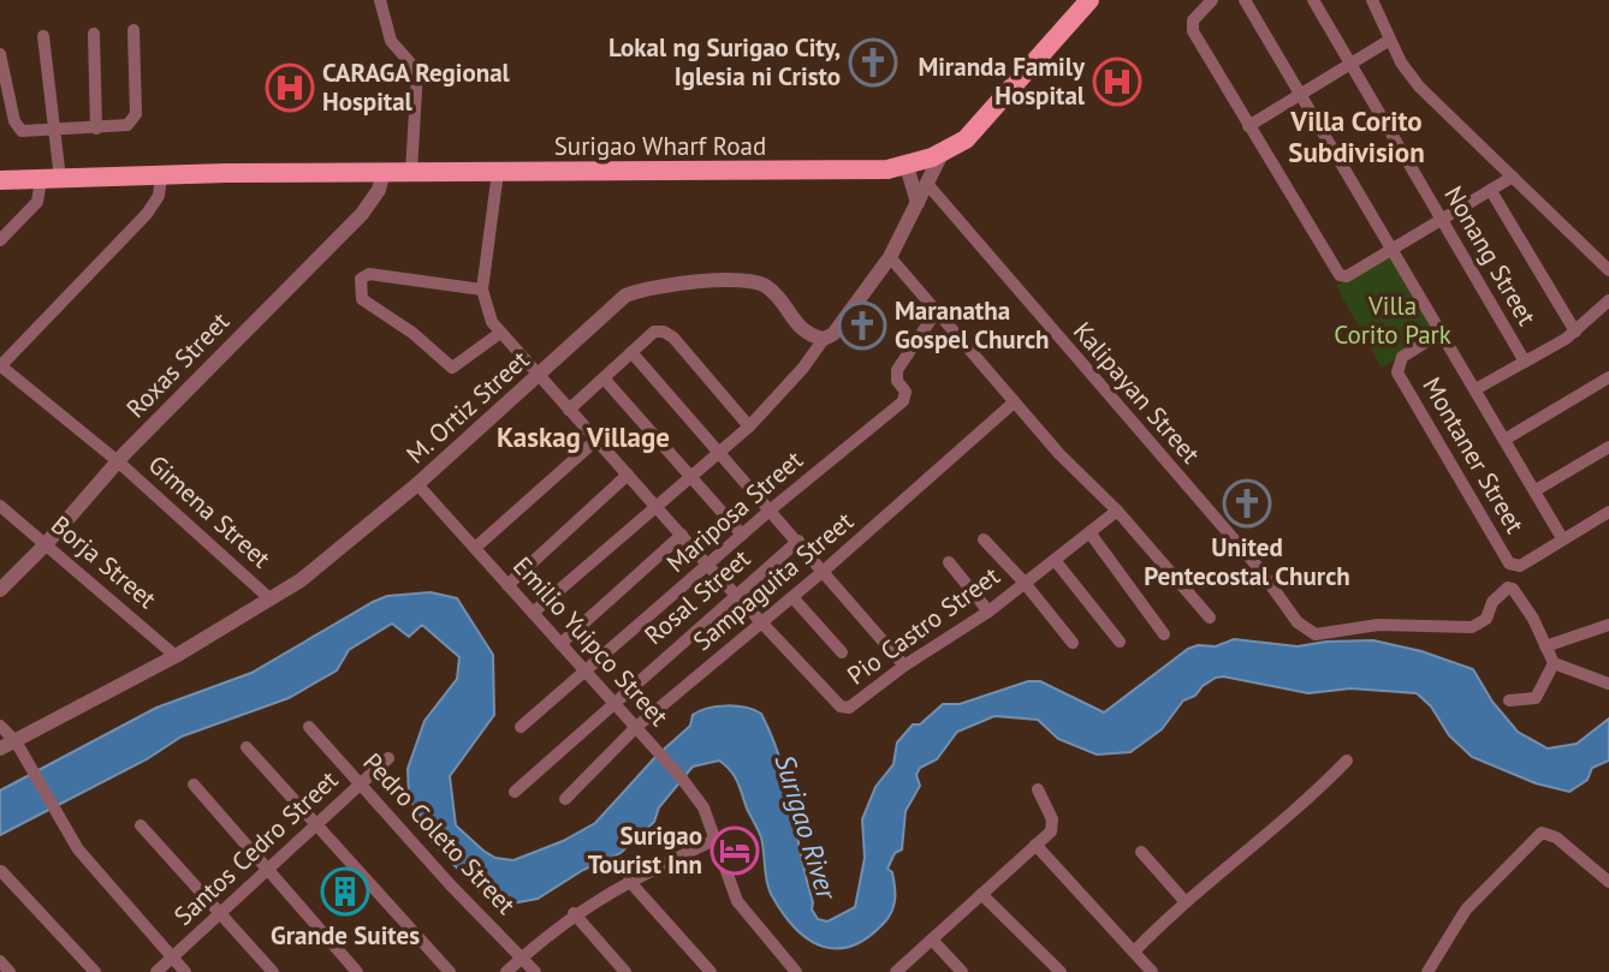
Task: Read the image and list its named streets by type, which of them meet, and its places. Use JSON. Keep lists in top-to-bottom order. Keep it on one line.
{"streets":{"main road":["Surigao Wharf Road"],"street":["Nonang Street","Roxas Street","Kalipayan Street","M. Ortiz Street","Montaner Street","Gimena Street","Mariposa Street","Borja Street","Sampaguita Street","Rosal Street","Pio Castro Street","Emilio Yuipco Street","Pedro Coleto Street","Santos Cedro Street"]},"crossings":[["Surigao Wharf Road","Roxas Street"],["Roxas Street","Gimena Street"],["Roxas Street","Borja Street"],["M. Ortiz Street","Gimena Street"],["M. Ortiz Street","Borja Street"],["M. Ortiz Street","Pio Castro Street"],["M. Ortiz Street","Emilio Yuipco Street"],["Mariposa Street","Pio Castro Street"],["Mariposa Street","Emilio Yuipco Street"],["Sampaguita Street","Pio Castro Street"],["Sampaguita Street","Emilio Yuipco Street"],["Rosal Street","Pio Castro Street"],["Rosal Street","Emilio Yuipco Street"],["Pedro Coleto Street","Santos Cedro Street"]],"districts":["Villa Corito Subdivision","Kaskag Village"],"water":["Surigao River"],"parks":["Villa Corito Park"],"places":{"church":["Lokal ng Surigao City, Iglesia ni Cristo","Maranatha Gospel Church","United Pentecostal Church"],"hospital":["Miranda Family Hospital","CARAGA Regional Hospital"],"hotel":["Surigao Tourist Inn"],"building":["Grande Suites"]}}
